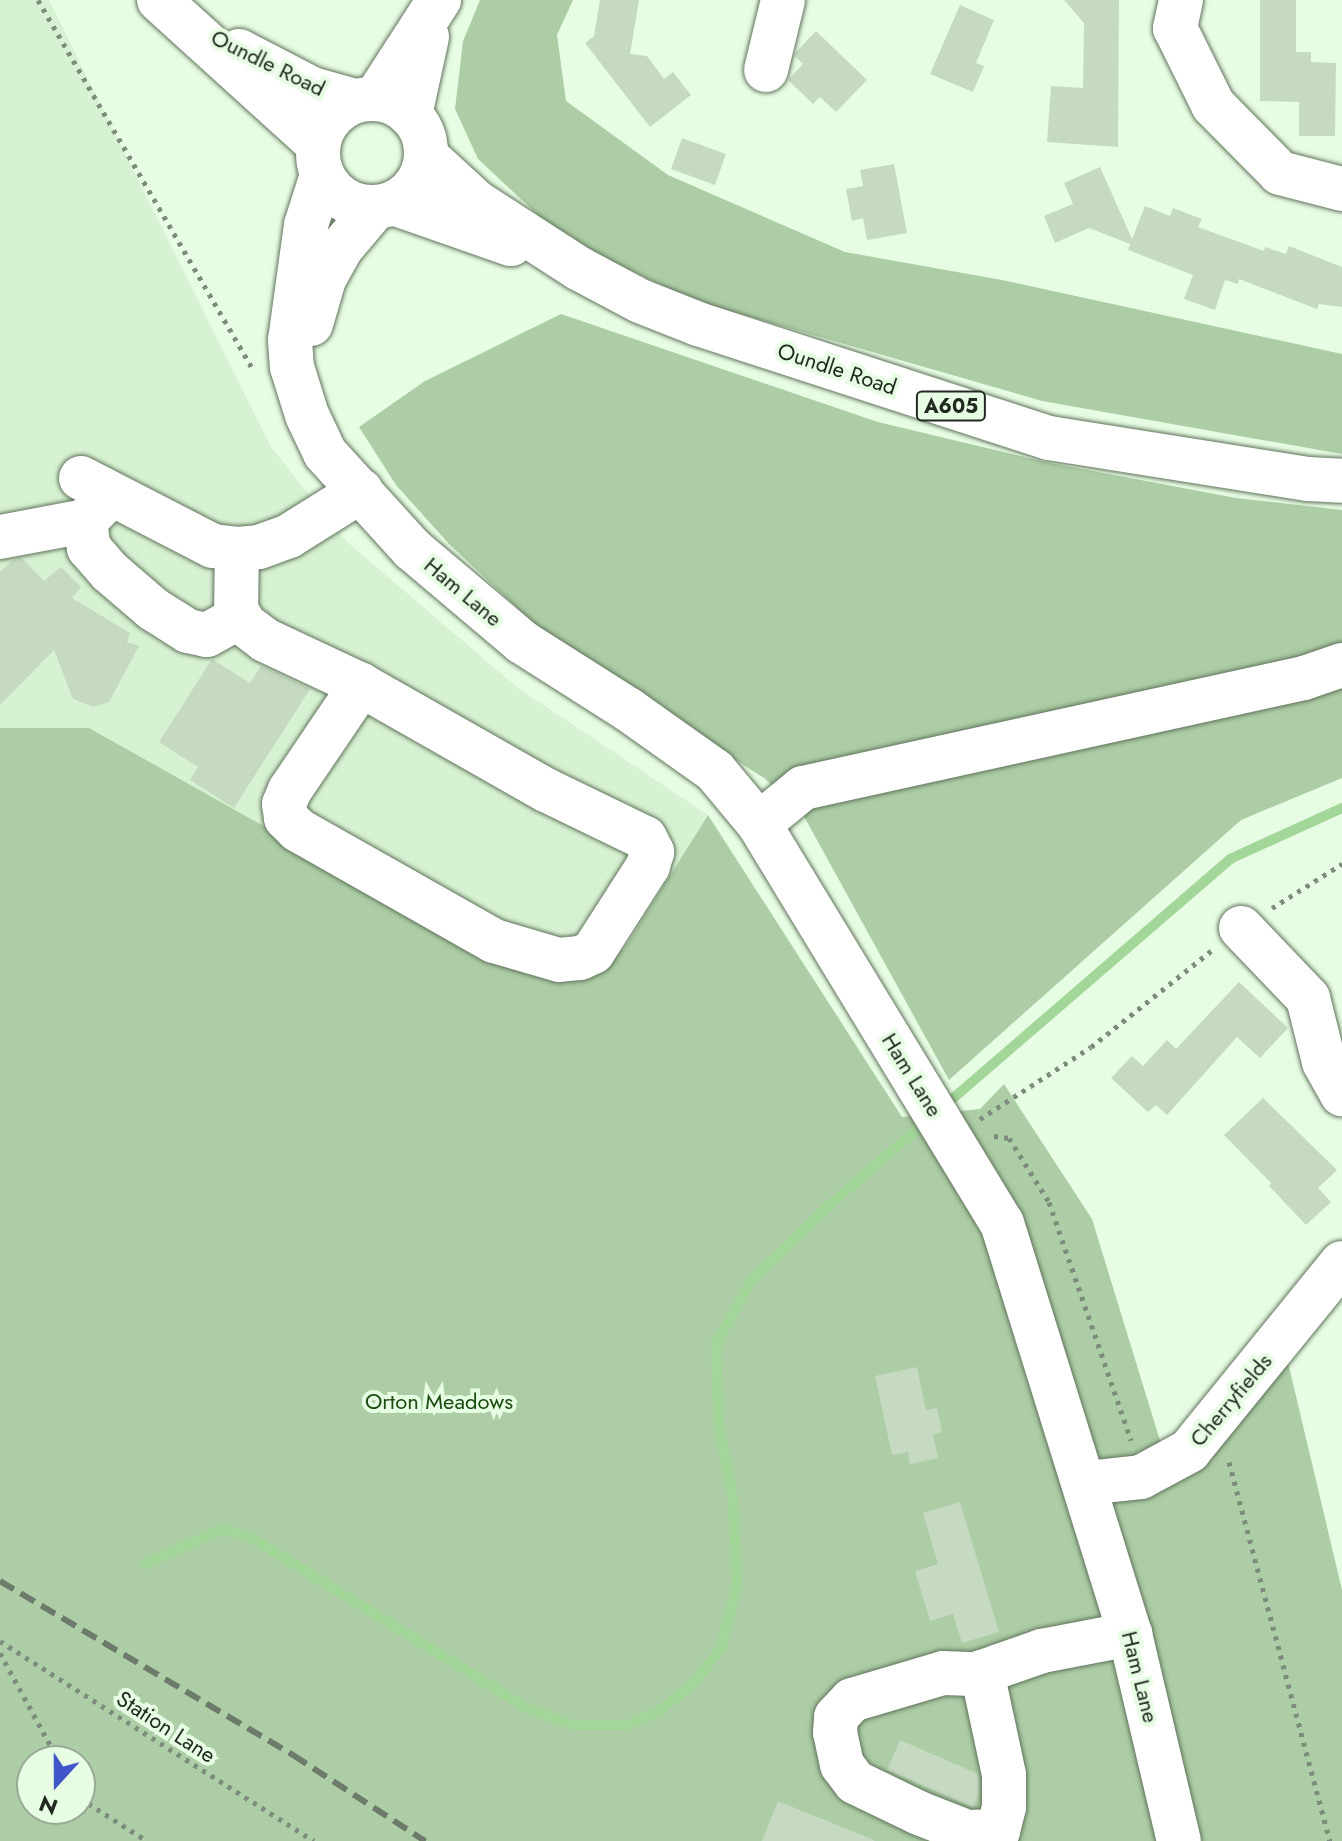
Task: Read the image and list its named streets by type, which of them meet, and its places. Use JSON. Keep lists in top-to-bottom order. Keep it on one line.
{"streets":{"street":["Oundle Road","A605","Ham Lane","Cherryfields"],"path":["Station Lane"]},"crossings":[["Oundle Road","Ham Lane"],["Ham Lane","Cherryfields"]],"parks":["Orton Meadows"],"north":"bottom"}
